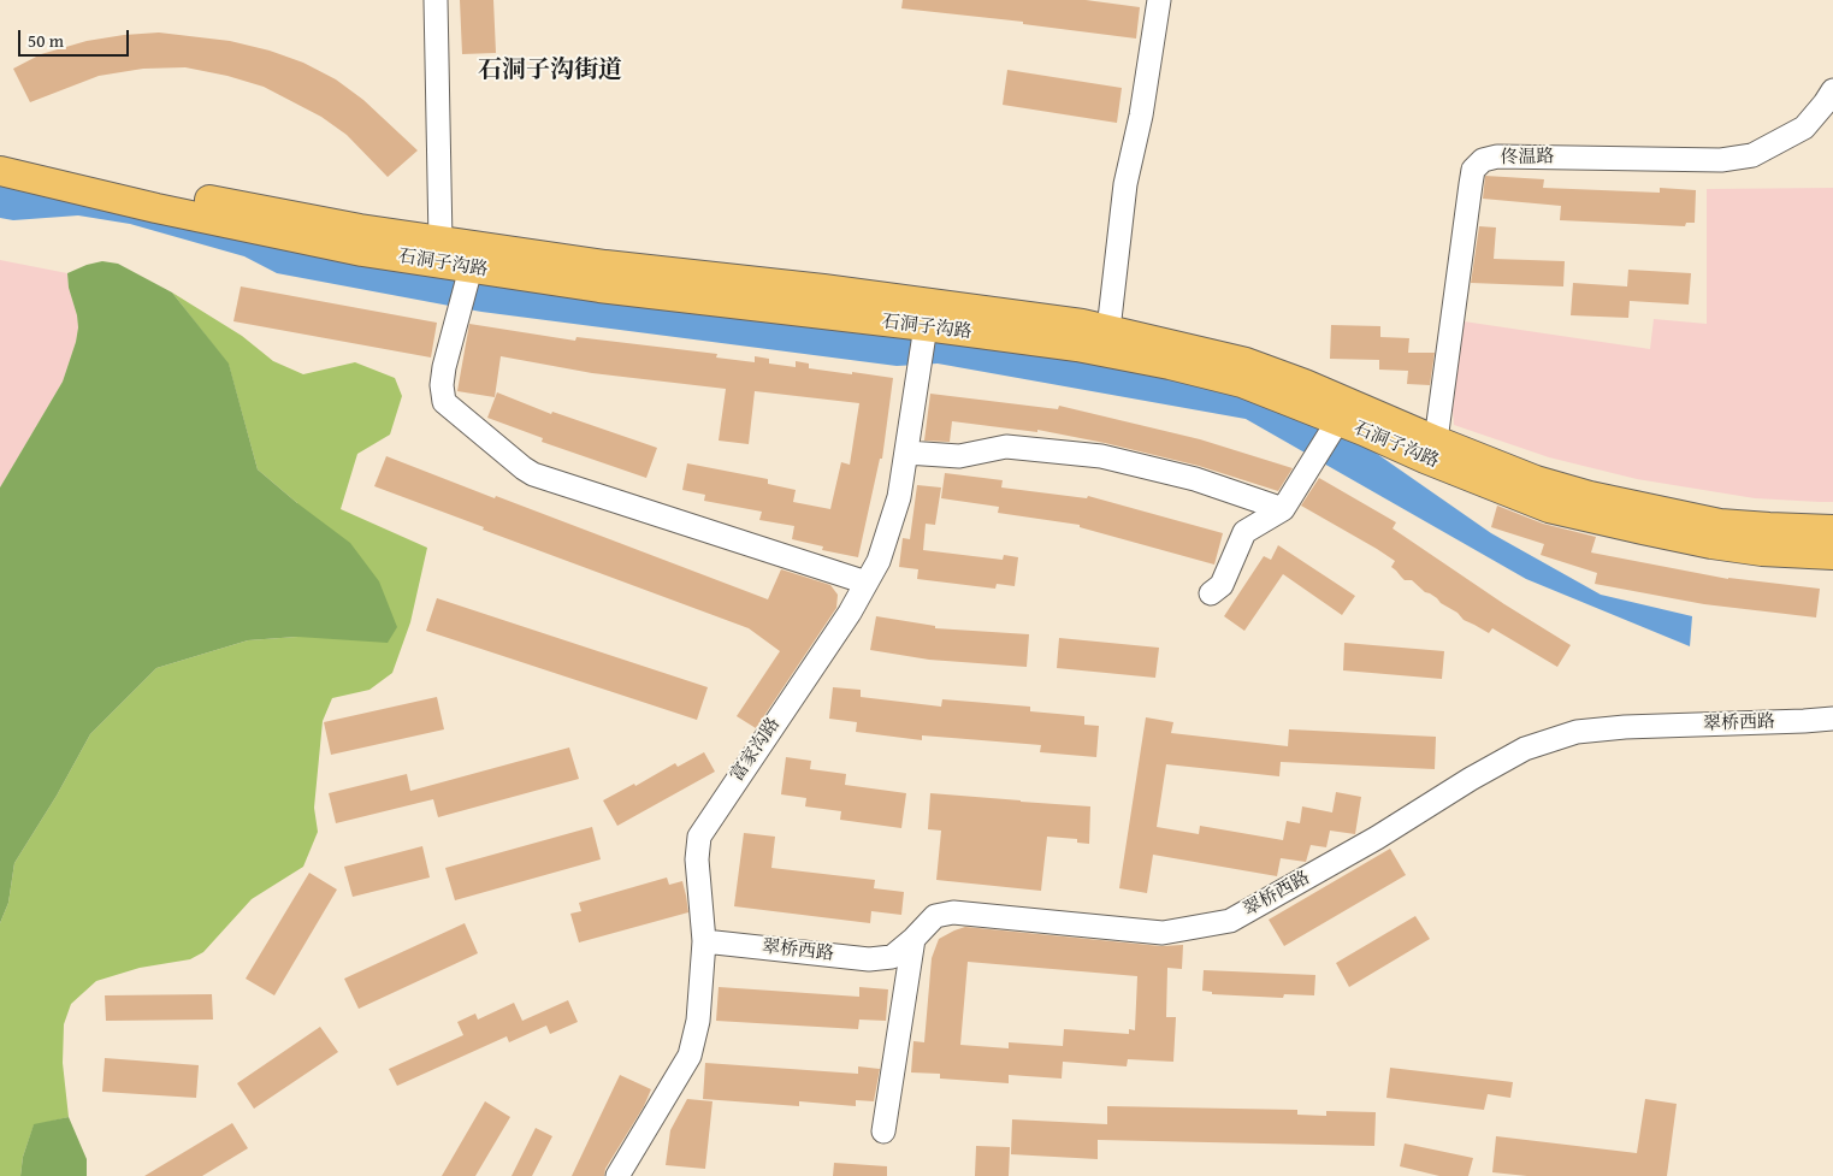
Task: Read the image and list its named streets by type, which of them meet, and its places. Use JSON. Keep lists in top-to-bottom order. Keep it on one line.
{"streets":{"main road":["石洞子沟路"],"street":["佟温路","翠桥西路","富家沟路"]},"crossings":[["佟温路","石洞子沟路"],["石洞子沟路","富家沟路"],["翠桥西路","富家沟路"]],"districts":["石洞子沟街道"],"scale_bar":"50 m"}
